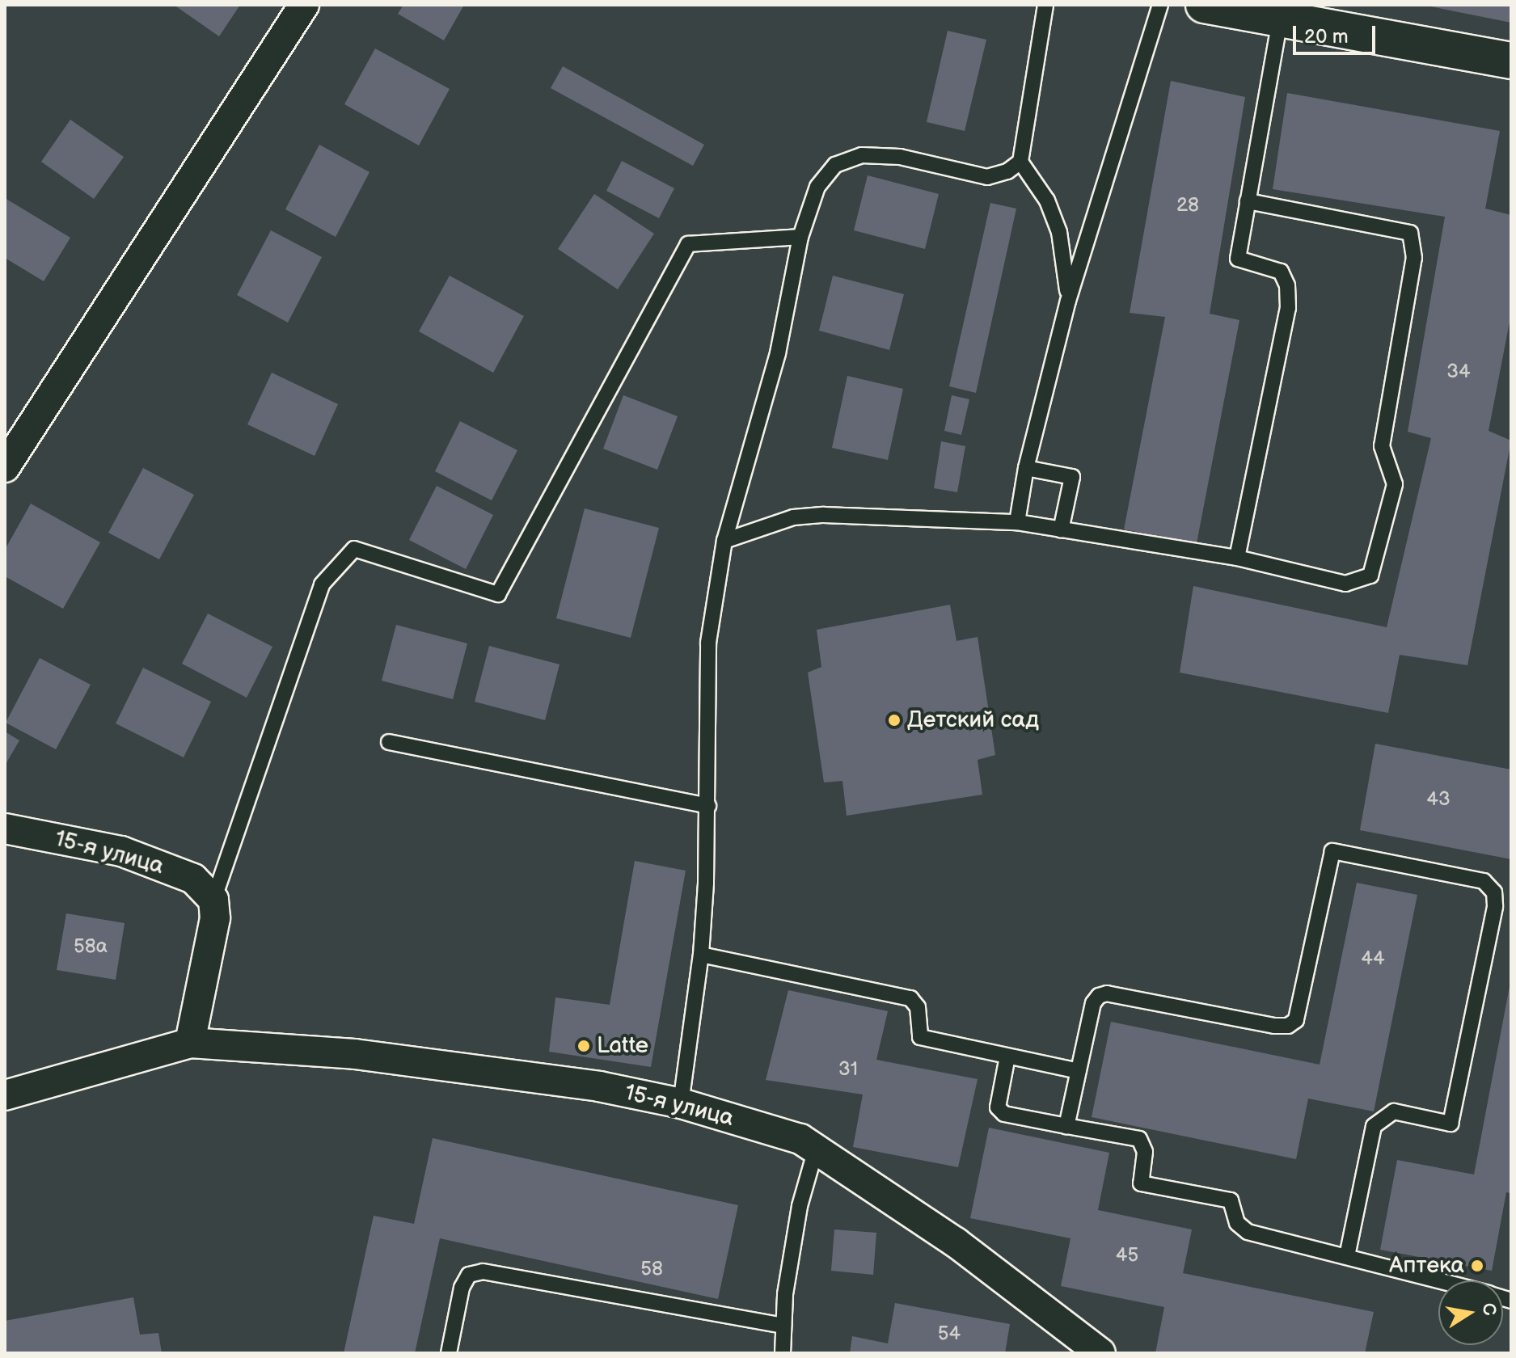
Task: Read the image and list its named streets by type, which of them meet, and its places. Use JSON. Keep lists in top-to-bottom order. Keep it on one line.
{"streets":{"street":["15-я улица"]},"places":["Детский сад","Latte","Аптека"],"house_numbers":["28","34","43","58а","44","31","45","58","54"],"scale_bar":"20 m","north":"right"}
